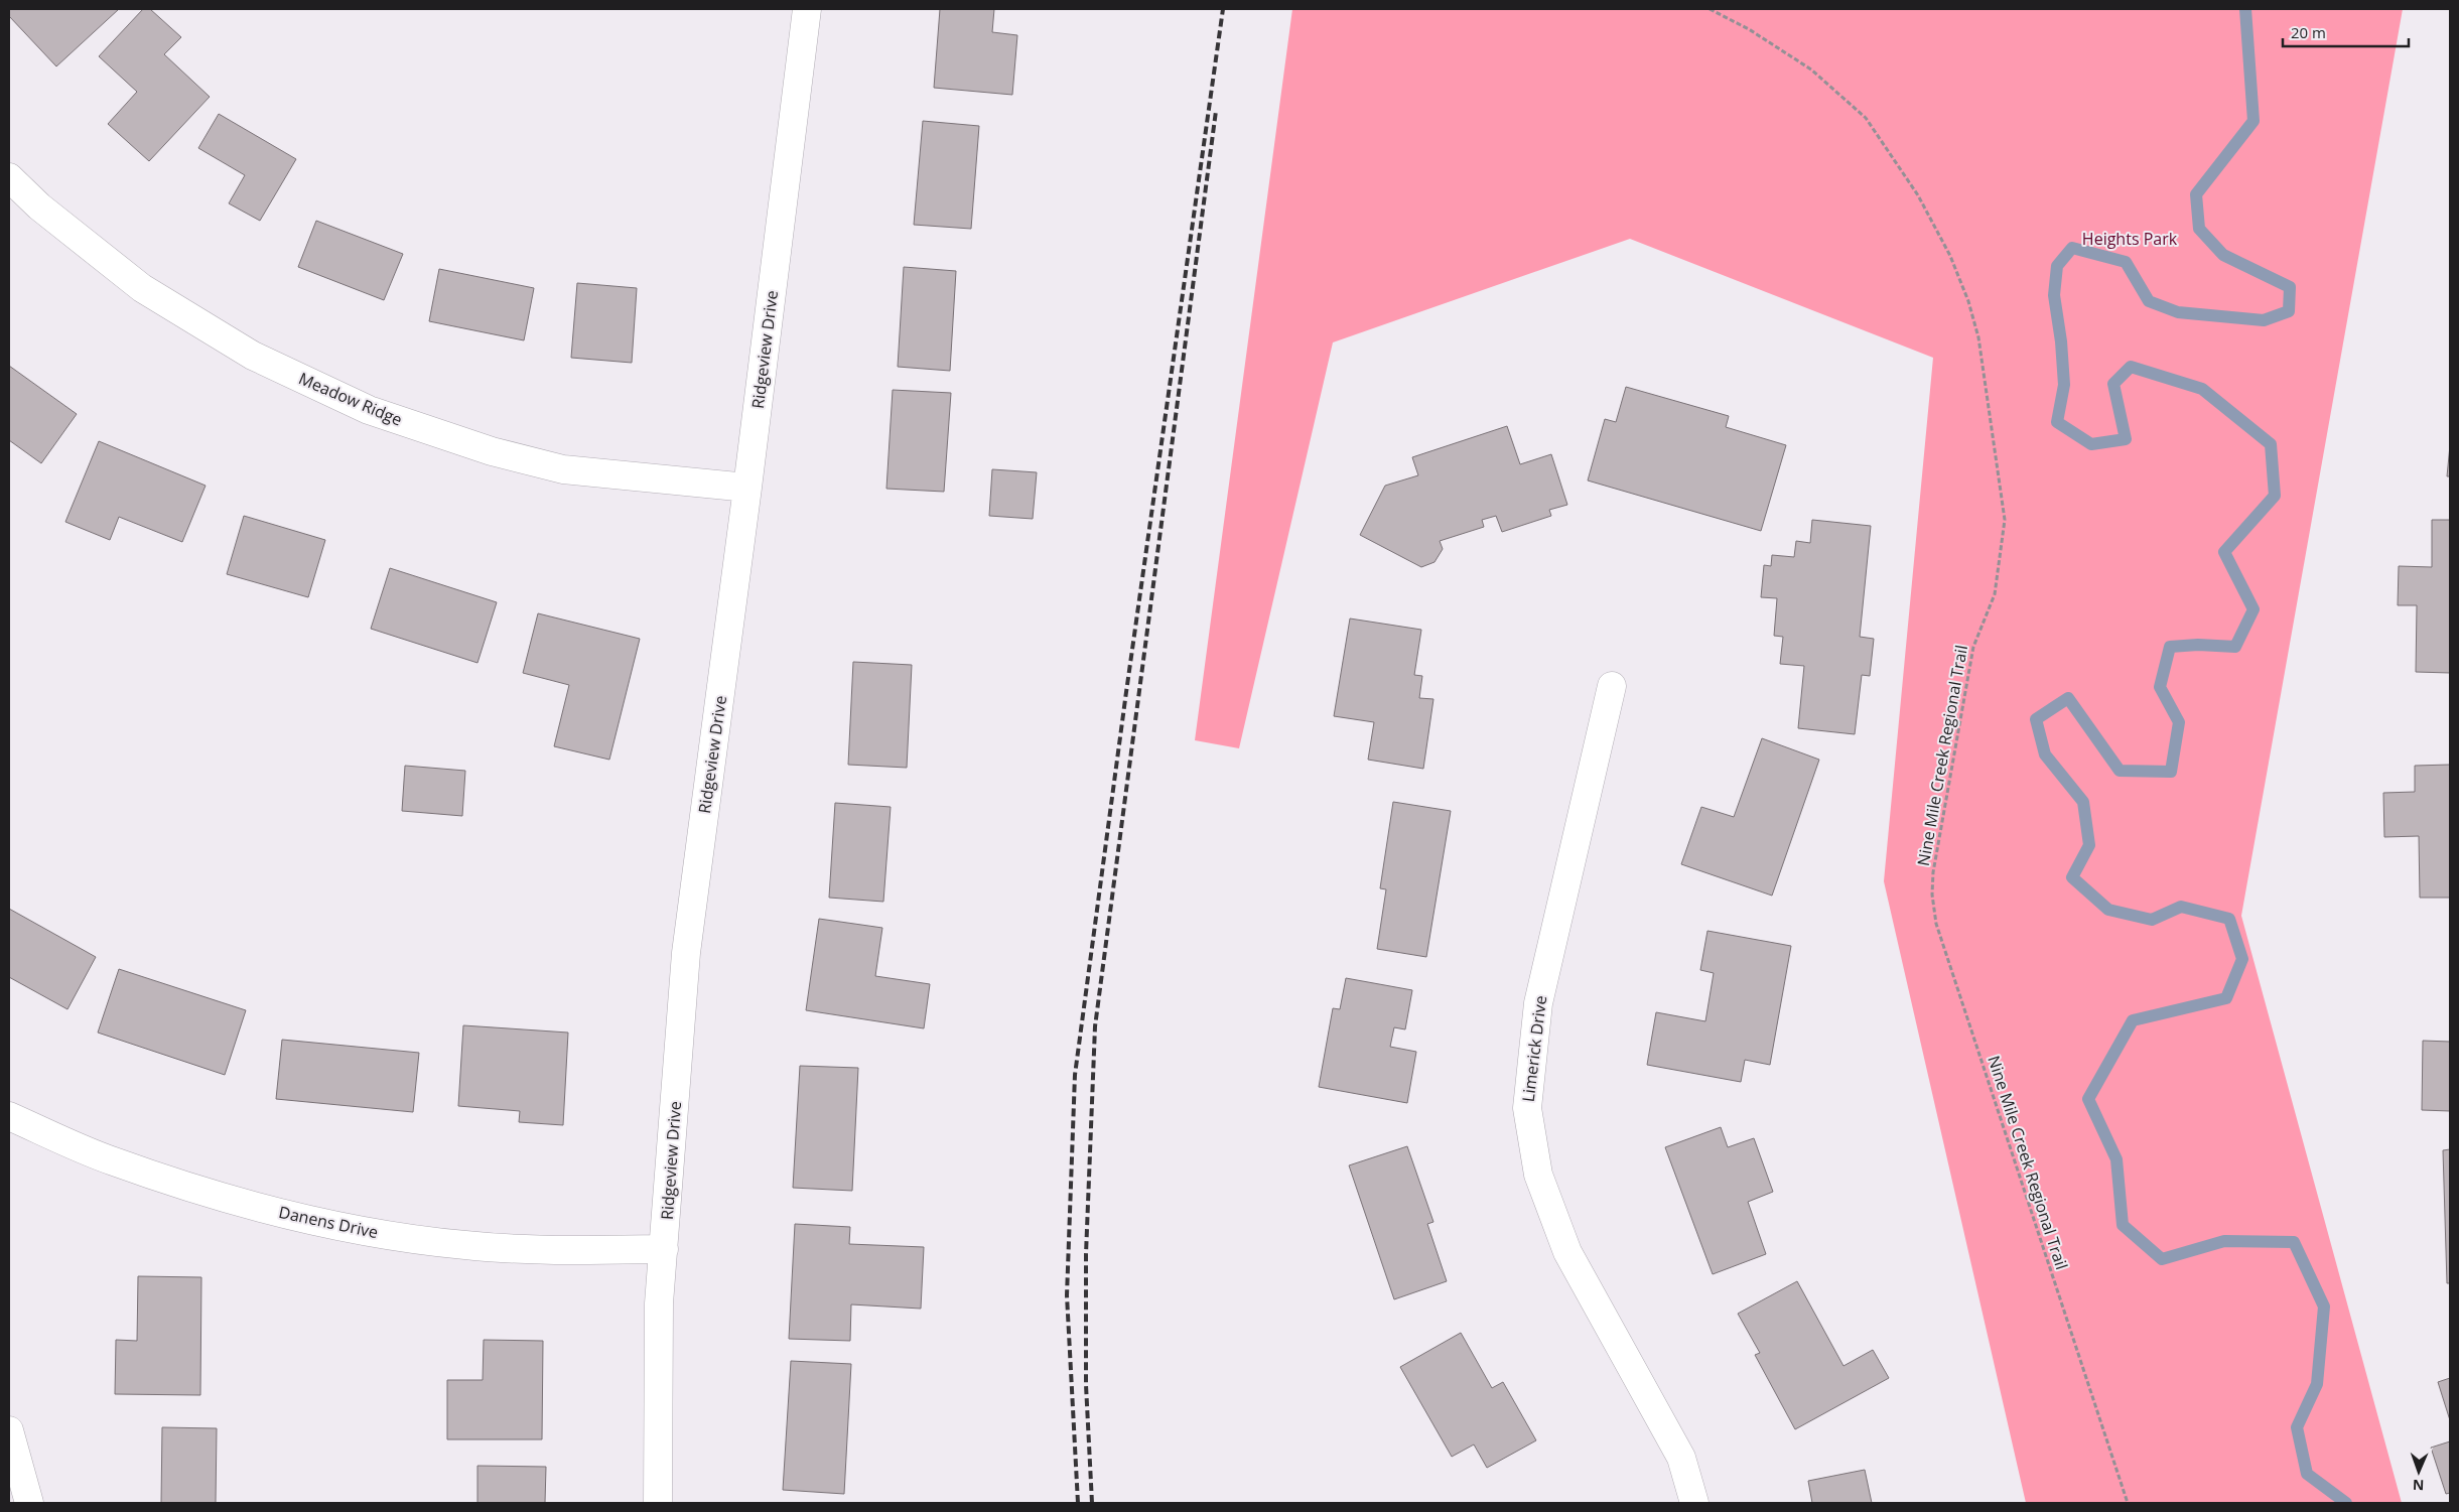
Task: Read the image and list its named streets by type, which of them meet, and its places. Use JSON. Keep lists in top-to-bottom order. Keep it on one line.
{"streets":{"street":["Ridgeview Drive","Meadow Ridge","Limerick Drive","Danens Drive"],"path":["Nine Mile Creek Regional Trail"]},"crossings":[["Ridgeview Drive","Meadow Ridge"],["Ridgeview Drive","Danens Drive"]],"parks":["Heights Park"],"scale_bar":"20 m","north":"bottom"}
